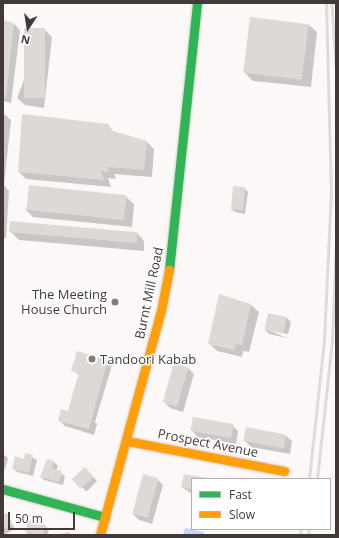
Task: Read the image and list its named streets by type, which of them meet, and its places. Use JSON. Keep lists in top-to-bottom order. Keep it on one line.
{"streets":{"main road":["Burnt Mill Road","Prospect Avenue"]},"crossings":[["Burnt Mill Road","Prospect Avenue"]],"places":["The Meeting House Church","Tandoori Kabab"],"legend":["Fast","Slow"],"scale_bar":"50 m","north":"bottom"}
